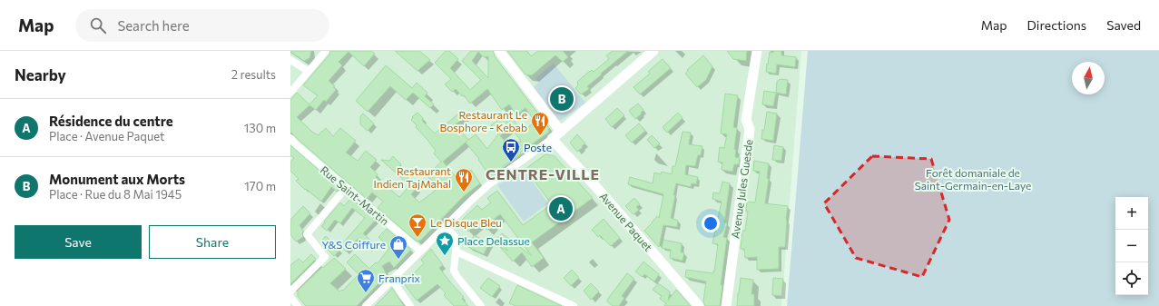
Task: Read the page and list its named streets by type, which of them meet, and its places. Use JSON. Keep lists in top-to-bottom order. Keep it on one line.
{"streets":{"street":["Avenue Jules Guesde","Rue Saint-Martin","Avenue Paquet"]},"districts":["CENTRE-VILLE"],"parks":["Forêt domaniale de Saint-Germain-en-Laye"],"places":{"restaurant":["Restaurant Le Bosphore - Kebab","Restaurant Indien TajMahal"],"bus stop":["Poste"],"bar":["Le Disque Bleu"],"place":["Place Delassue"],"shop":["Y&S Coiffure"],"supermarket":["Franprix"]},"north":"top","page":{"header":"Map","search":"Search here","nav":["Map","Directions","Saved"],"heading":["Nearby","2 results"],"pins":["B","A"],"list":[{"mark":"A","name":"Résidence du centre","note":"Place · Avenue Paquet","value":"130 m"},{"mark":"B","name":"Monument aux Morts","note":"Place · Rue du 8 Mai 1945","value":"170 m"}],"map_buttons":["+","−"],"buttons":["Save","Share"]}}
